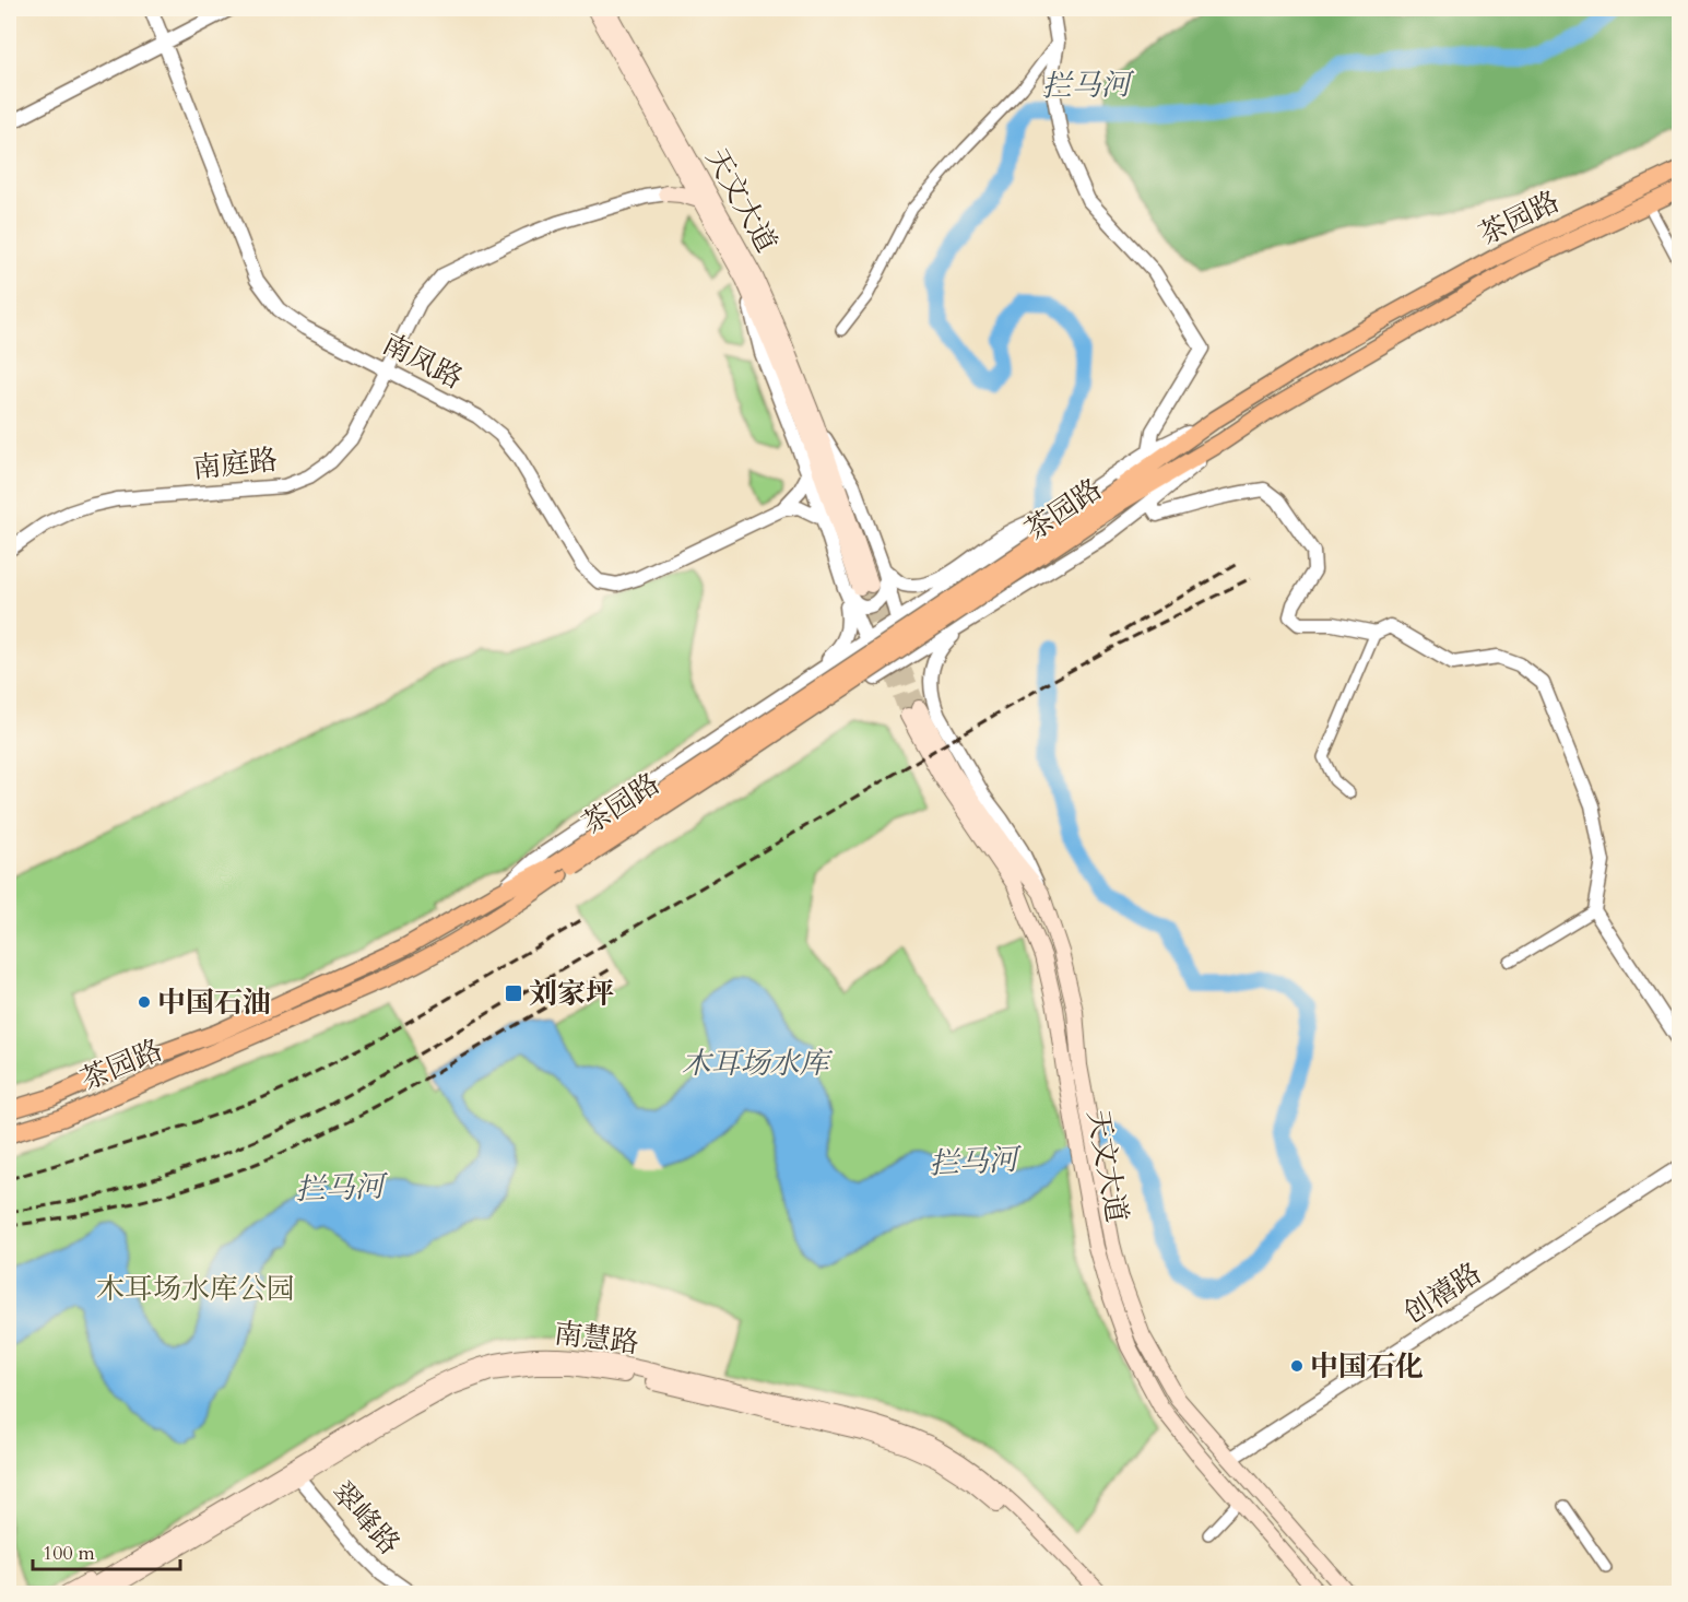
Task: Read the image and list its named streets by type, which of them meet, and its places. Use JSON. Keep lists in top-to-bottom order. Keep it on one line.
{"streets":{"main road":["天文大道","茶园路","南慧路"],"street":["南凤路","南庭路","创禧路","翠峰路"]},"crossings":[["天文大道","茶园路"],["天文大道","创禧路"],["南凤路","南庭路"],["南慧路","翠峰路"]],"water":["拦马河","木耳场水库"],"parks":["木耳场水库公园"],"places":{"transit":["刘家坪"],"other":["中国石油","中国石化"]},"scale_bar":"100 m"}
